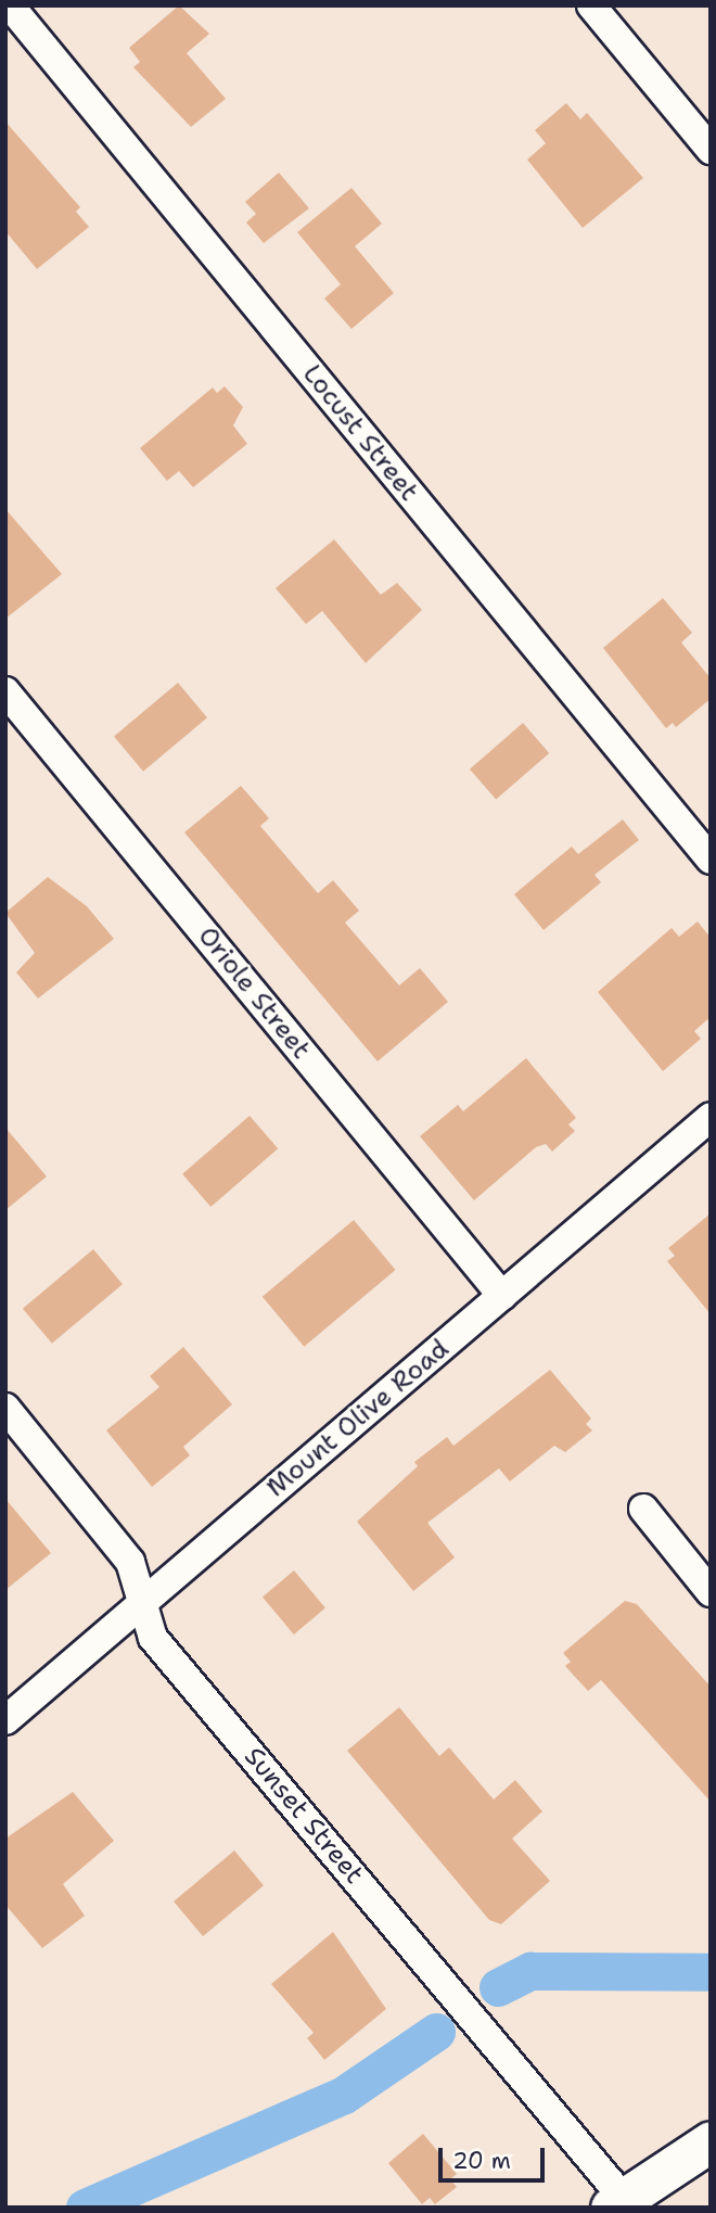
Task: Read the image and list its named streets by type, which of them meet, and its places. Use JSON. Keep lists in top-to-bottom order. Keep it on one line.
{"streets":{"street":["Locust Street","Oriole Street","Mount Olive Road","Sunset Street"]},"crossings":[["Oriole Street","Mount Olive Road"],["Mount Olive Road","Sunset Street"]],"scale_bar":"20 m"}
